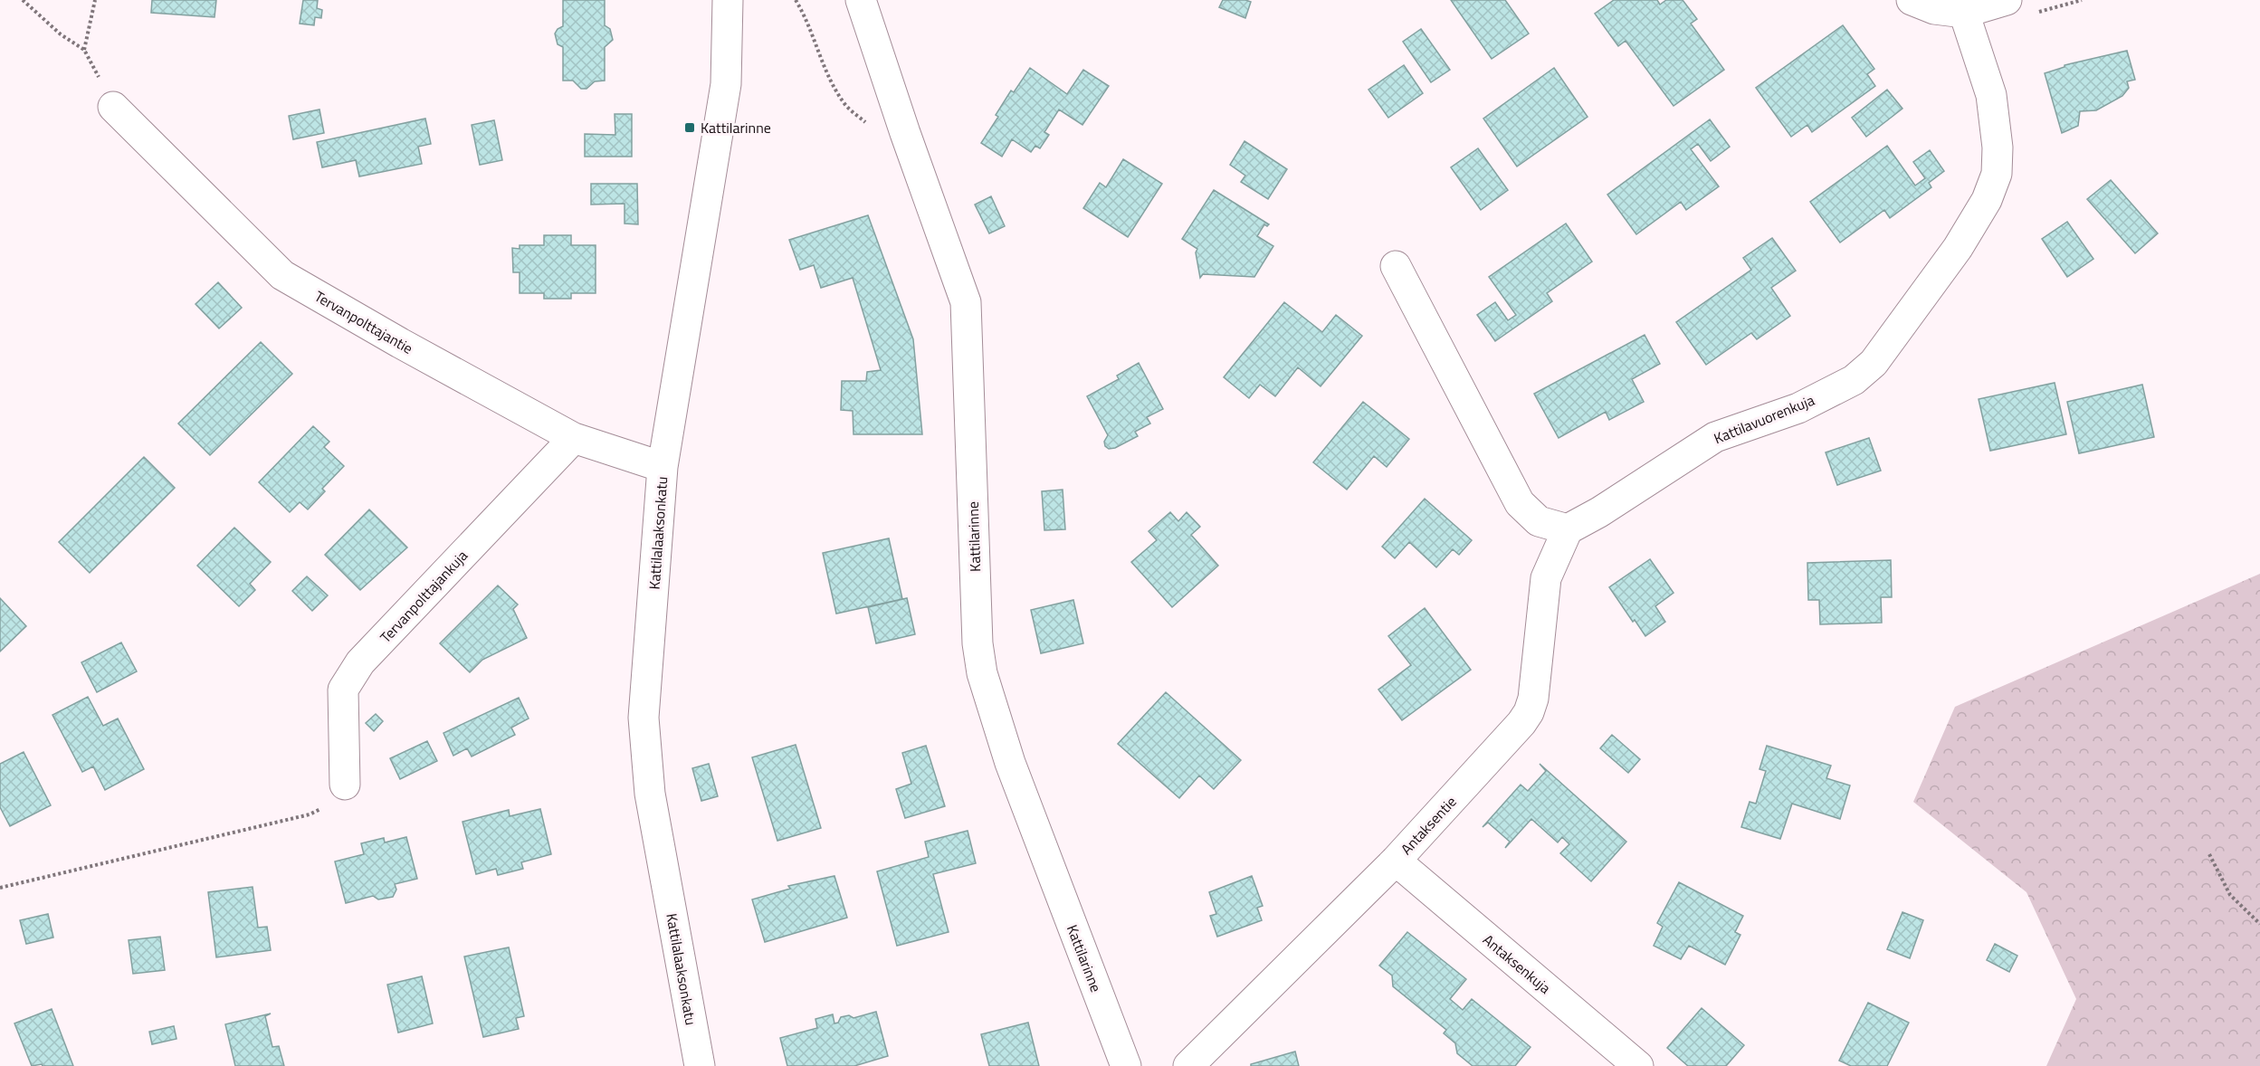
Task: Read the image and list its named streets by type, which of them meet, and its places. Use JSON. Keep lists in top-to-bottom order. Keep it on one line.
{"streets":{"street":["Tervanpolttajantie","Kattilavuorenkuja","Kattilalaaksonkatu","Kattilarinne","Tervanpolttajankuja","Antaksentie","Antaksenkuja"]},"crossings":[["Tervanpolttajantie","Kattilalaaksonkatu"],["Tervanpolttajantie","Tervanpolttajankuja"],["Kattilavuorenkuja","Antaksentie"],["Antaksentie","Antaksenkuja"]],"places":{"transit":["Kattilarinne"]}}
